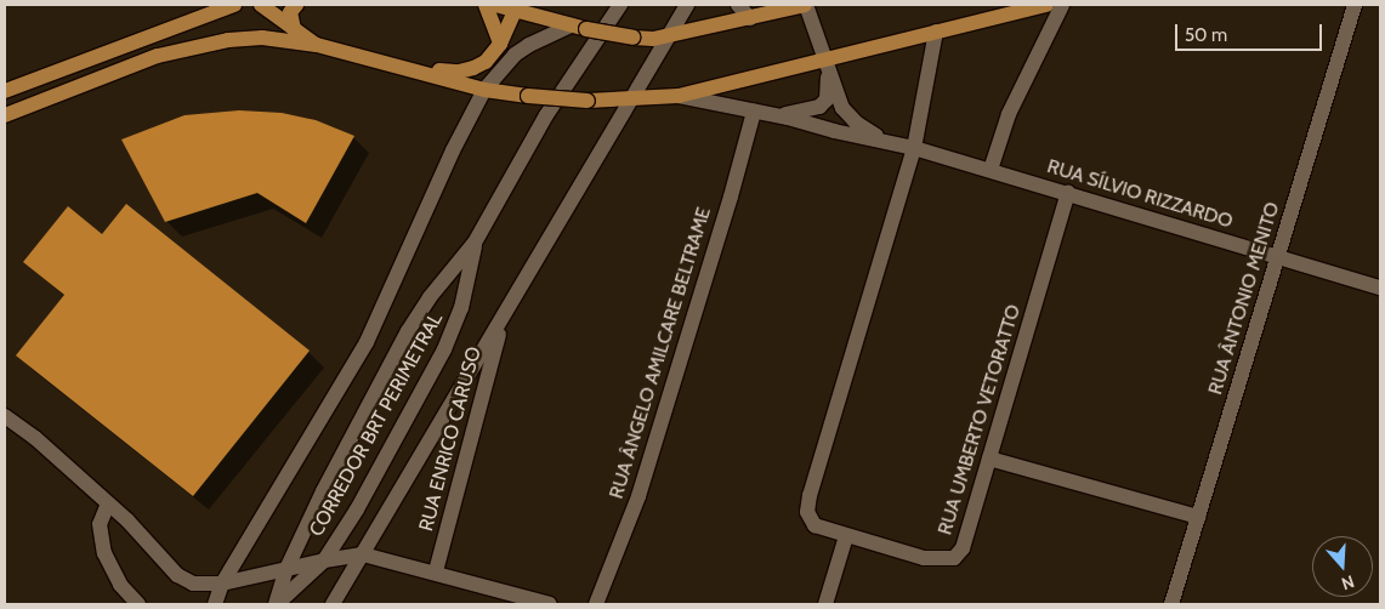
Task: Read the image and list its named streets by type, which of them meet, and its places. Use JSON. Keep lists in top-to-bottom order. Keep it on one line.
{"streets":{"street":["RUA SÍLVIO RIZZARDO","RUA ÂNTONIO MENITO","RUA ÂNGELO AMILCARE BELTRAME","RUA UMBERTO VETORATTO","CORREDOR BRT PERIMETRAL","RUA ENRICO CARUSO"]},"crossings":[["RUA SÍLVIO RIZZARDO","RUA ÂNTONIO MENITO"],["RUA SÍLVIO RIZZARDO","RUA ÂNGELO AMILCARE BELTRAME"],["RUA SÍLVIO RIZZARDO","RUA UMBERTO VETORATTO"]],"scale_bar":"50 m","north":"bottom"}
